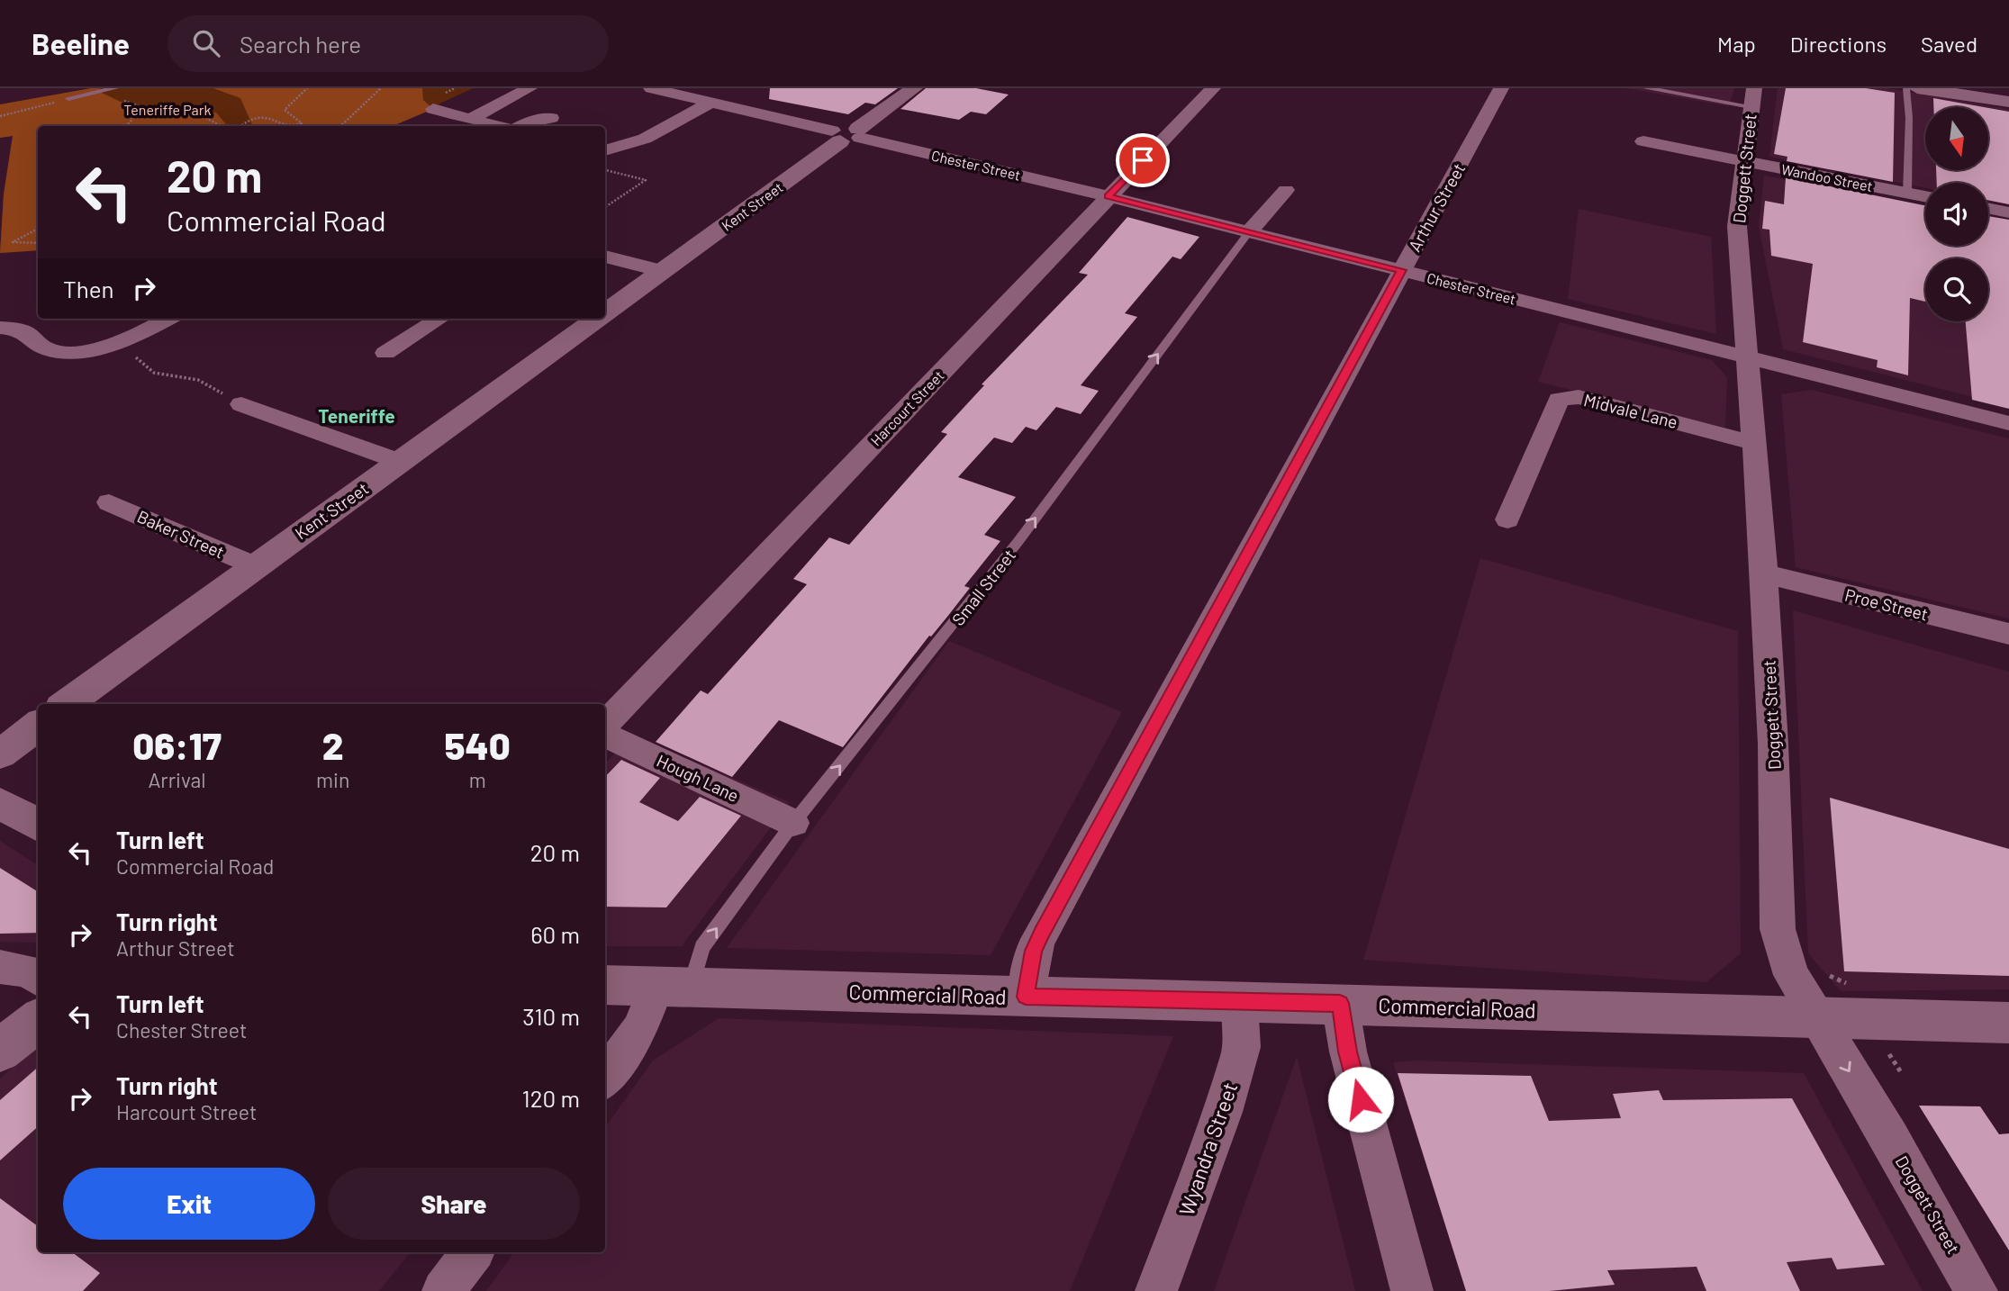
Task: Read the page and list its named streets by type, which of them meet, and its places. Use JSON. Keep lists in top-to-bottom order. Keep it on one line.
{"streets":{"street":["Chester Street","Doggett Street","Wandoo Street","Kent Street","Arthur Street","Harcourt Street","Midvale Lane","Baker Street","Small Street","Proe Street","Hough Lane","Commercial Road","Wyandra Street"]},"crossings":[["Chester Street","Doggett Street"],["Chester Street","Kent Street"],["Chester Street","Arthur Street"],["Chester Street","Harcourt Street"],["Chester Street","Small Street"],["Doggett Street","Wandoo Street"],["Doggett Street","Midvale Lane"],["Doggett Street","Proe Street"],["Doggett Street","Commercial Road"],["Kent Street","Baker Street"],["Arthur Street","Commercial Road"],["Small Street","Hough Lane"],["Small Street","Commercial Road"],["Commercial Road","Wyandra Street"]],"one_way":["Small Street"],"districts":["Teneriffe"],"parks":["Teneriffe Park"],"north":"bottom","page":{"header":"Beeline","search":"Search here","nav":["Map","Directions","Saved"],"turn":["20 m","Commercial Road"],"then":"Then","eta":["06:17","Arrival","2","min","540","m"],"list":[{"name":"Turn left","note":"Commercial Road","value":"20 m"},{"name":"Turn right","note":"Arthur Street","value":"60 m"},{"name":"Turn left","note":"Chester Street","value":"310 m"},{"name":"Turn right","note":"Harcourt Street","value":"120 m"}],"buttons":["Exit","Share"]}}
